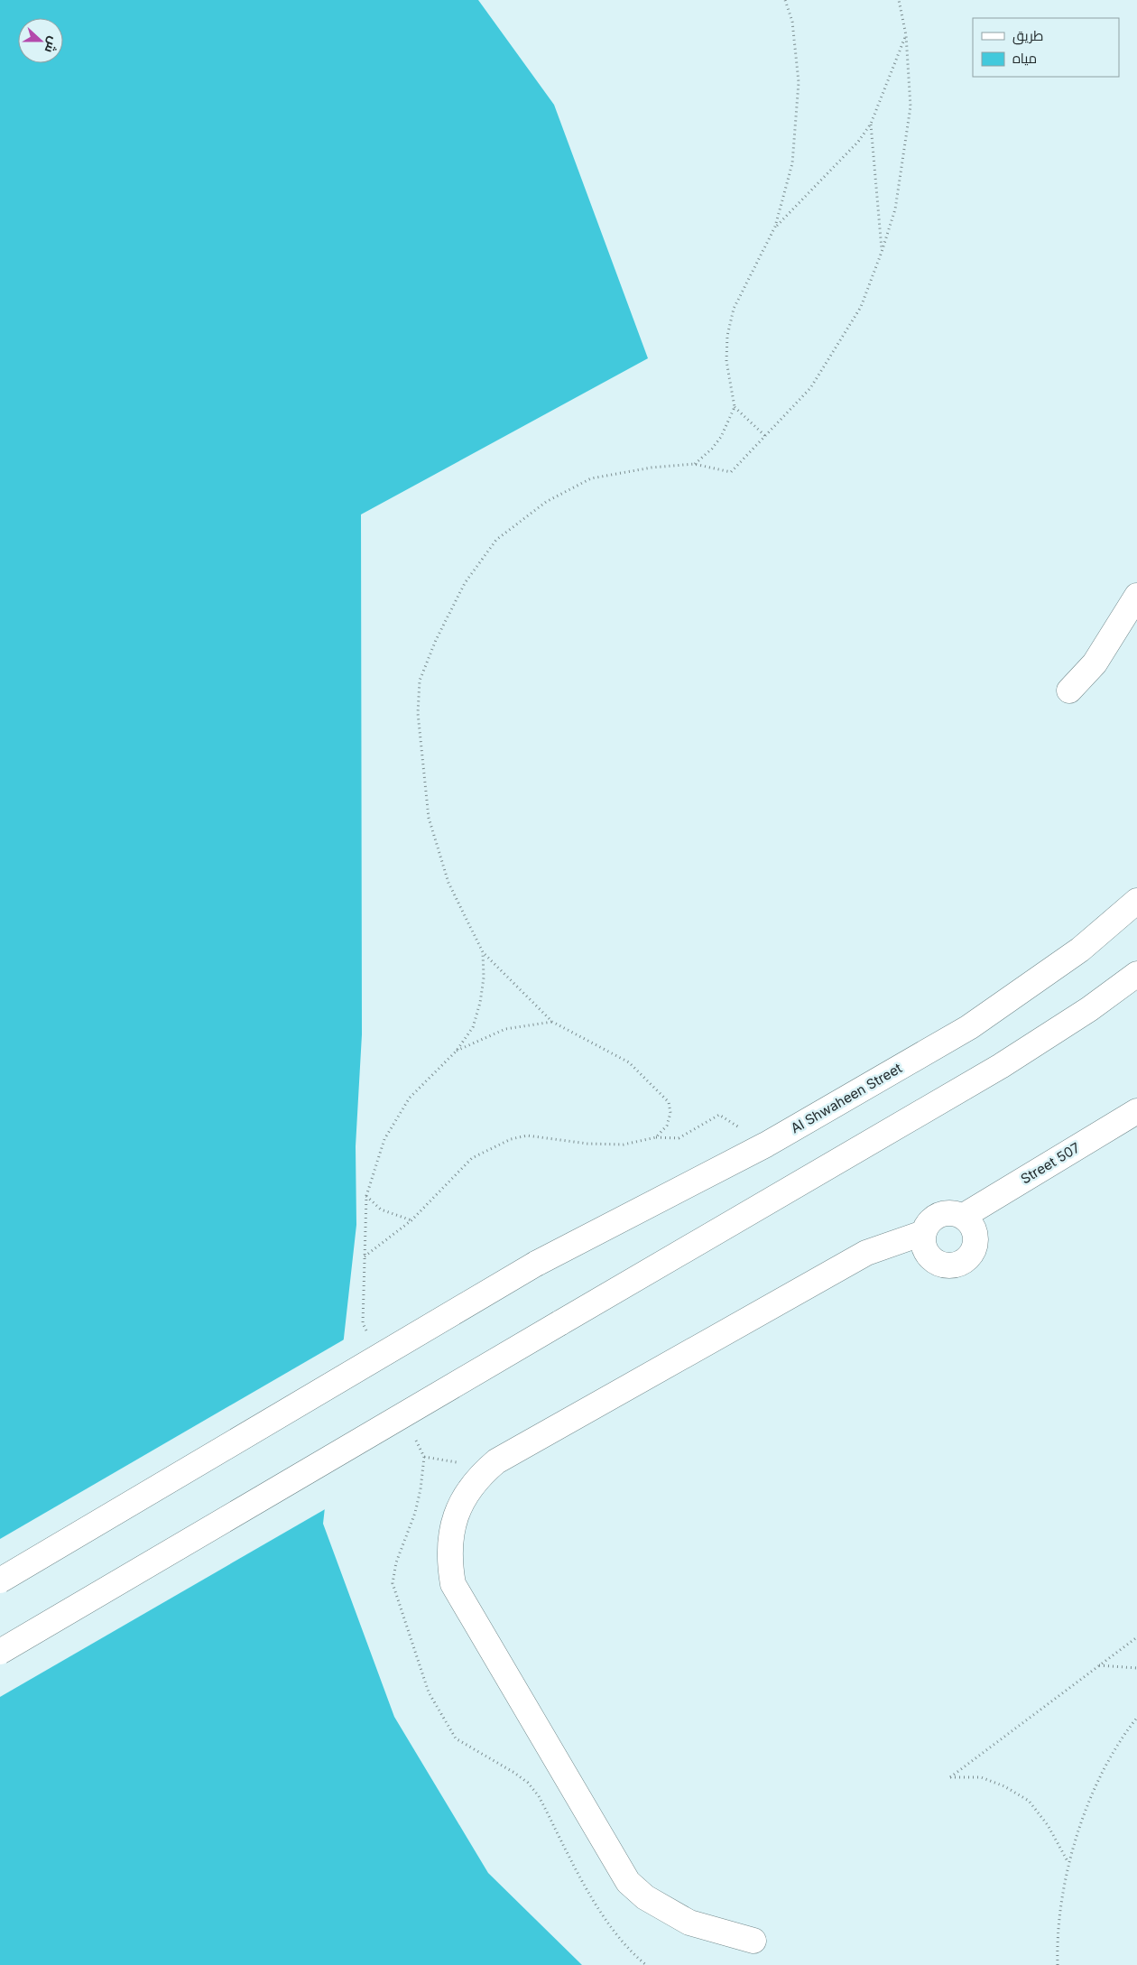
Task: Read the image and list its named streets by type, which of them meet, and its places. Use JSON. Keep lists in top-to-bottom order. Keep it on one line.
{"streets":{"street":["Al Shwaheen Street","Street 507"]},"legend":["طريق","مياه"],"north":"right"}
